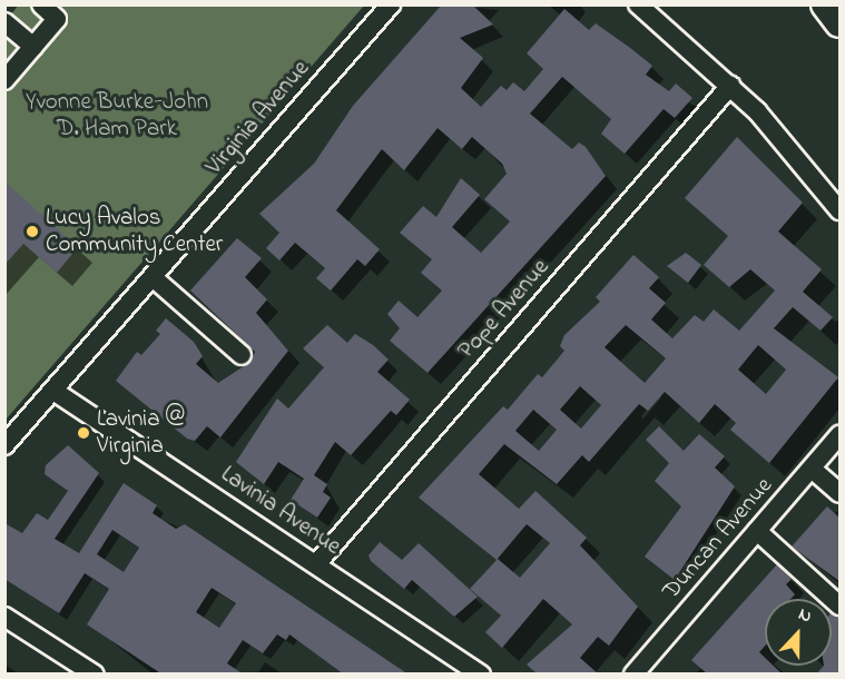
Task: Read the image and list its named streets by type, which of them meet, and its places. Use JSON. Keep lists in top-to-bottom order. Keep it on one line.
{"streets":{"street":["Virginia Avenue","Pope Avenue","Lavinia Avenue","Duncan Avenue"]},"crossings":[["Virginia Avenue","Lavinia Avenue"],["Pope Avenue","Lavinia Avenue"]],"parks":["Yvonne Burke-John D. Ham Park"],"places":["Lucy Avalos Community Center","Lavinia @ Virginia"],"north":"top"}
